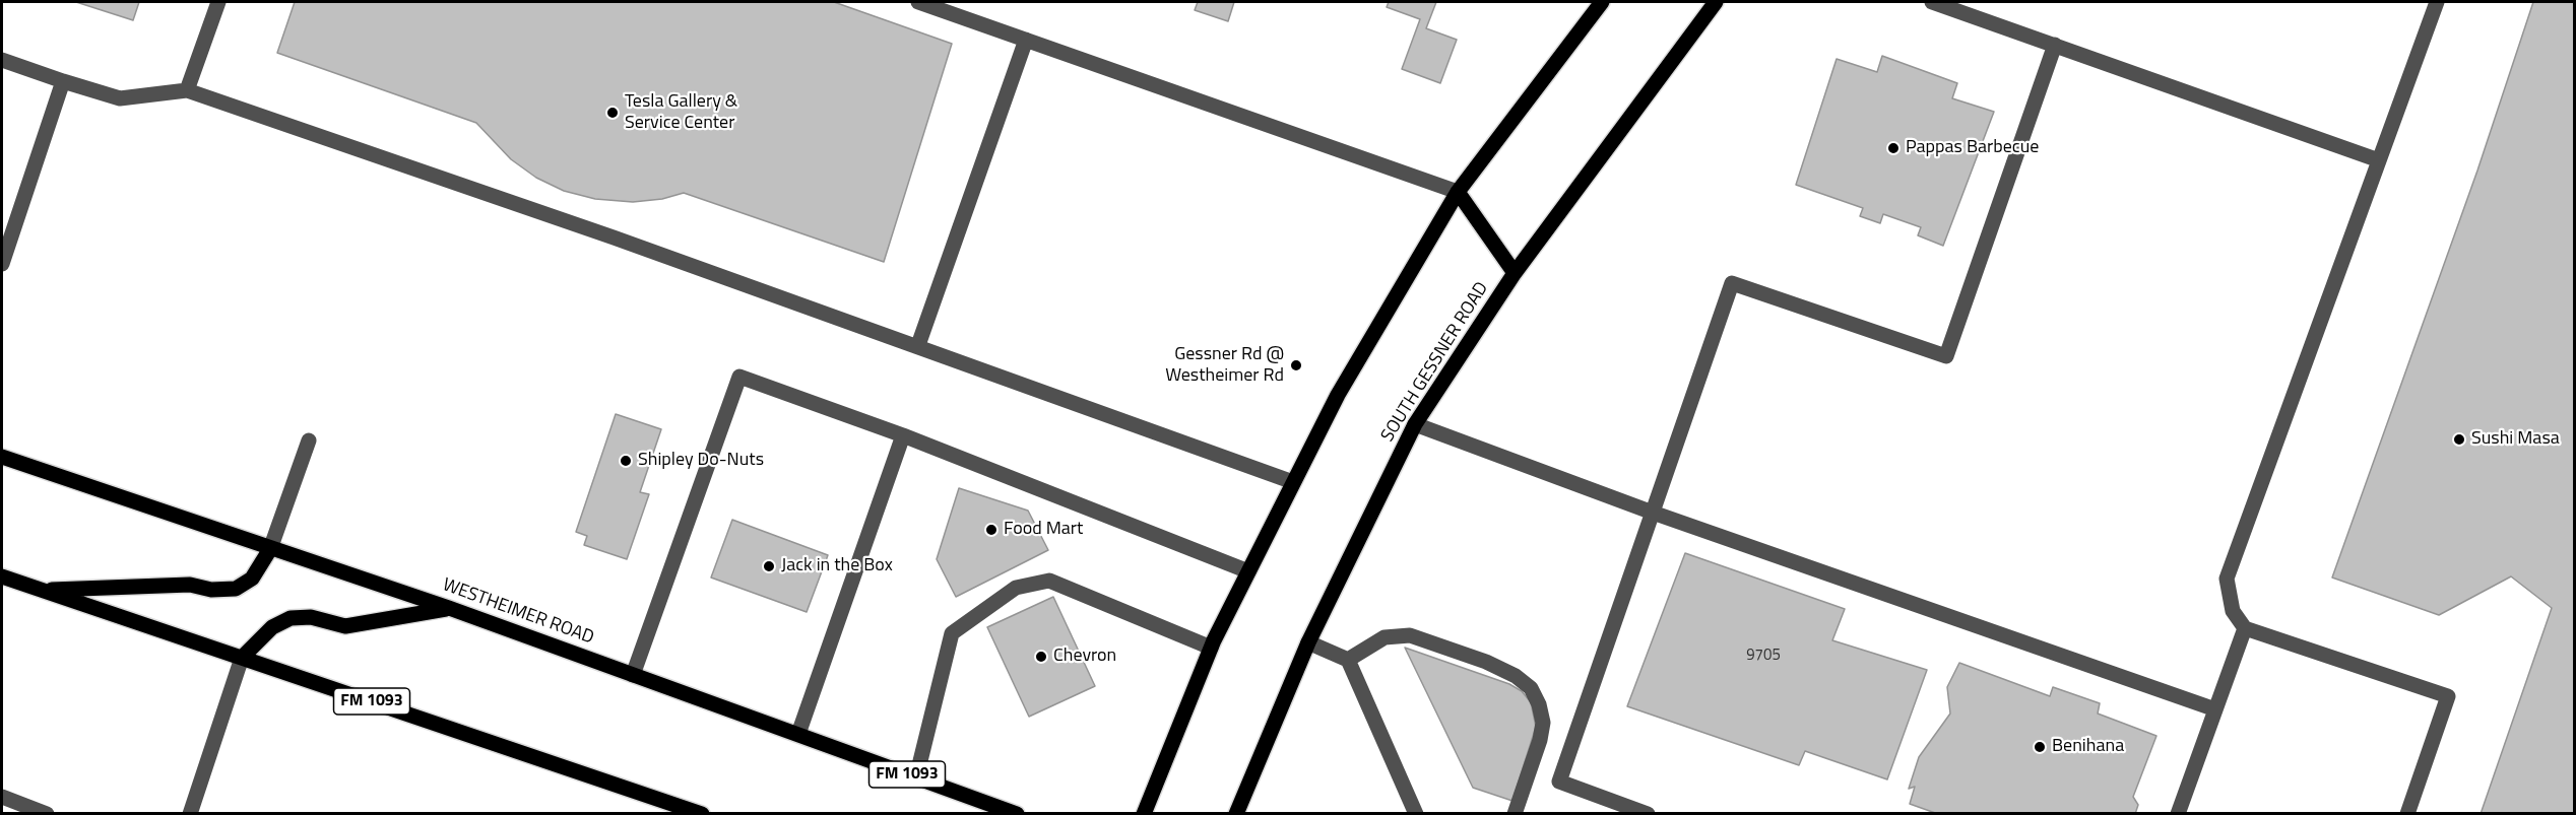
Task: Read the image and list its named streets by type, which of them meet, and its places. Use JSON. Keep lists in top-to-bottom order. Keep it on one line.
{"streets":{"main road":["SOUTH GESSNER ROAD","WESTHEIMER ROAD","FM 1093"]},"places":["Tesla Gallery & Service Center","Pappas Barbecue","Gessner Rd @ Westheimer Rd","Sushi Masa","Shipley Do-Nuts","Food Mart","Jack in the Box","Chevron","Benihana"],"house_numbers":["9705"]}
